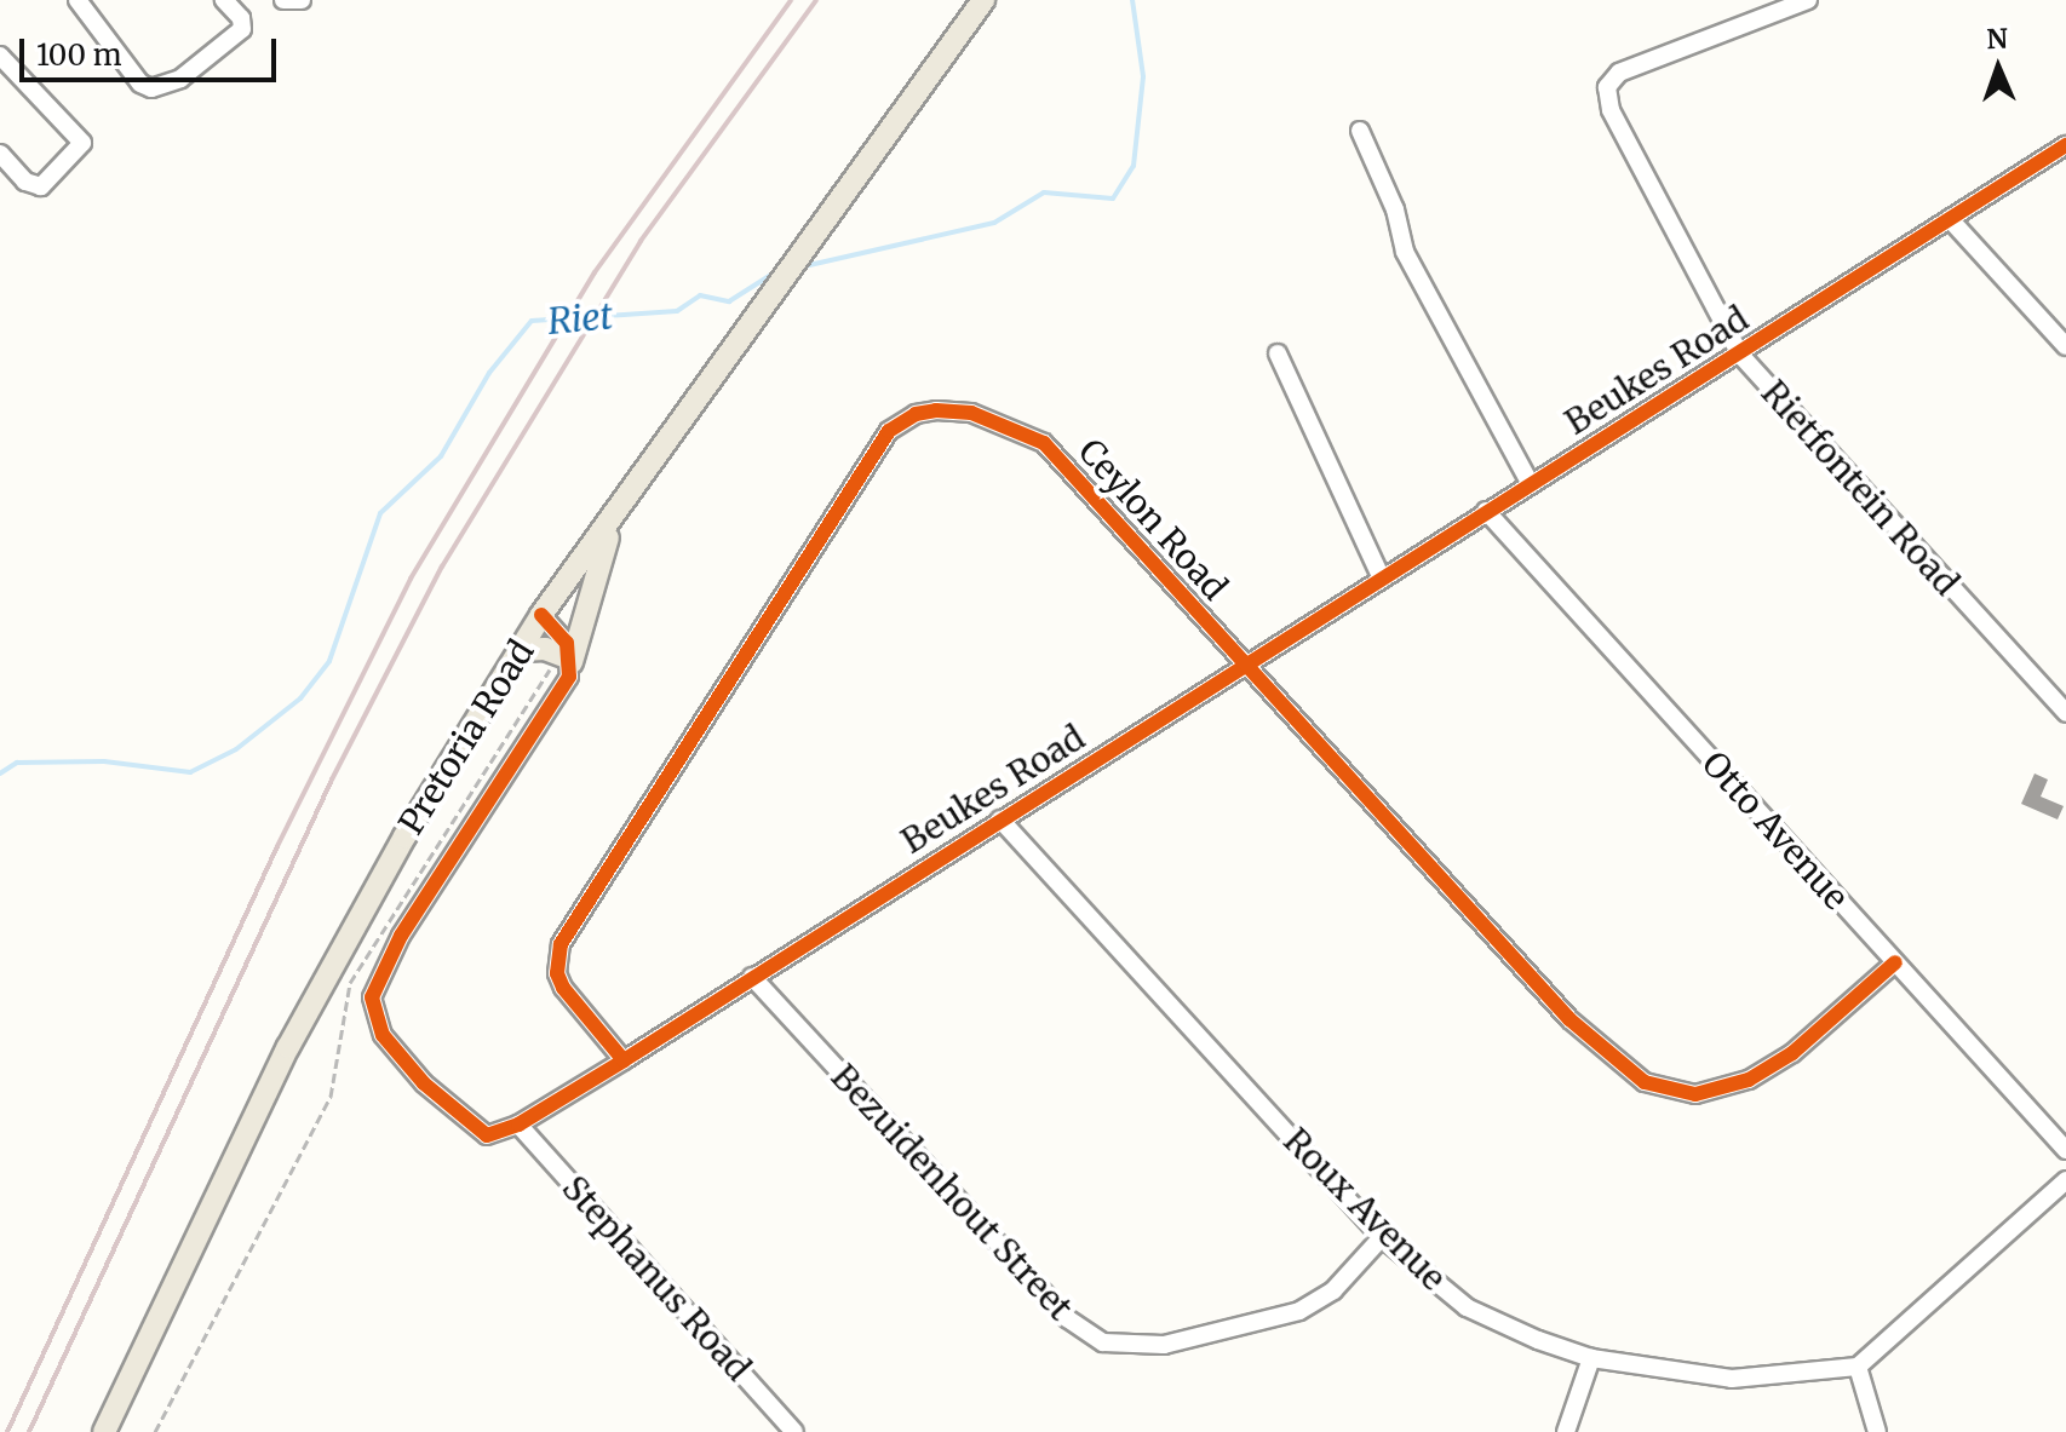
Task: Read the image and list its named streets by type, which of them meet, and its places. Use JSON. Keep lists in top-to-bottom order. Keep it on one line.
{"streets":{"main road":["Pretoria Road"],"street":["Beukes Road","Rietfontein Road","Ceylon Road","Otto Avenue","Bezuidenhout Street","Roux Avenue","Stephanus Road"]},"crossings":[["Beukes Road","Rietfontein Road"],["Beukes Road","Ceylon Road"],["Beukes Road","Otto Avenue"],["Beukes Road","Bezuidenhout Street"],["Beukes Road","Roux Avenue"],["Beukes Road","Stephanus Road"],["Ceylon Road","Otto Avenue"],["Bezuidenhout Street","Roux Avenue"]],"water":["Riet"],"scale_bar":"100 m","north":"top"}
